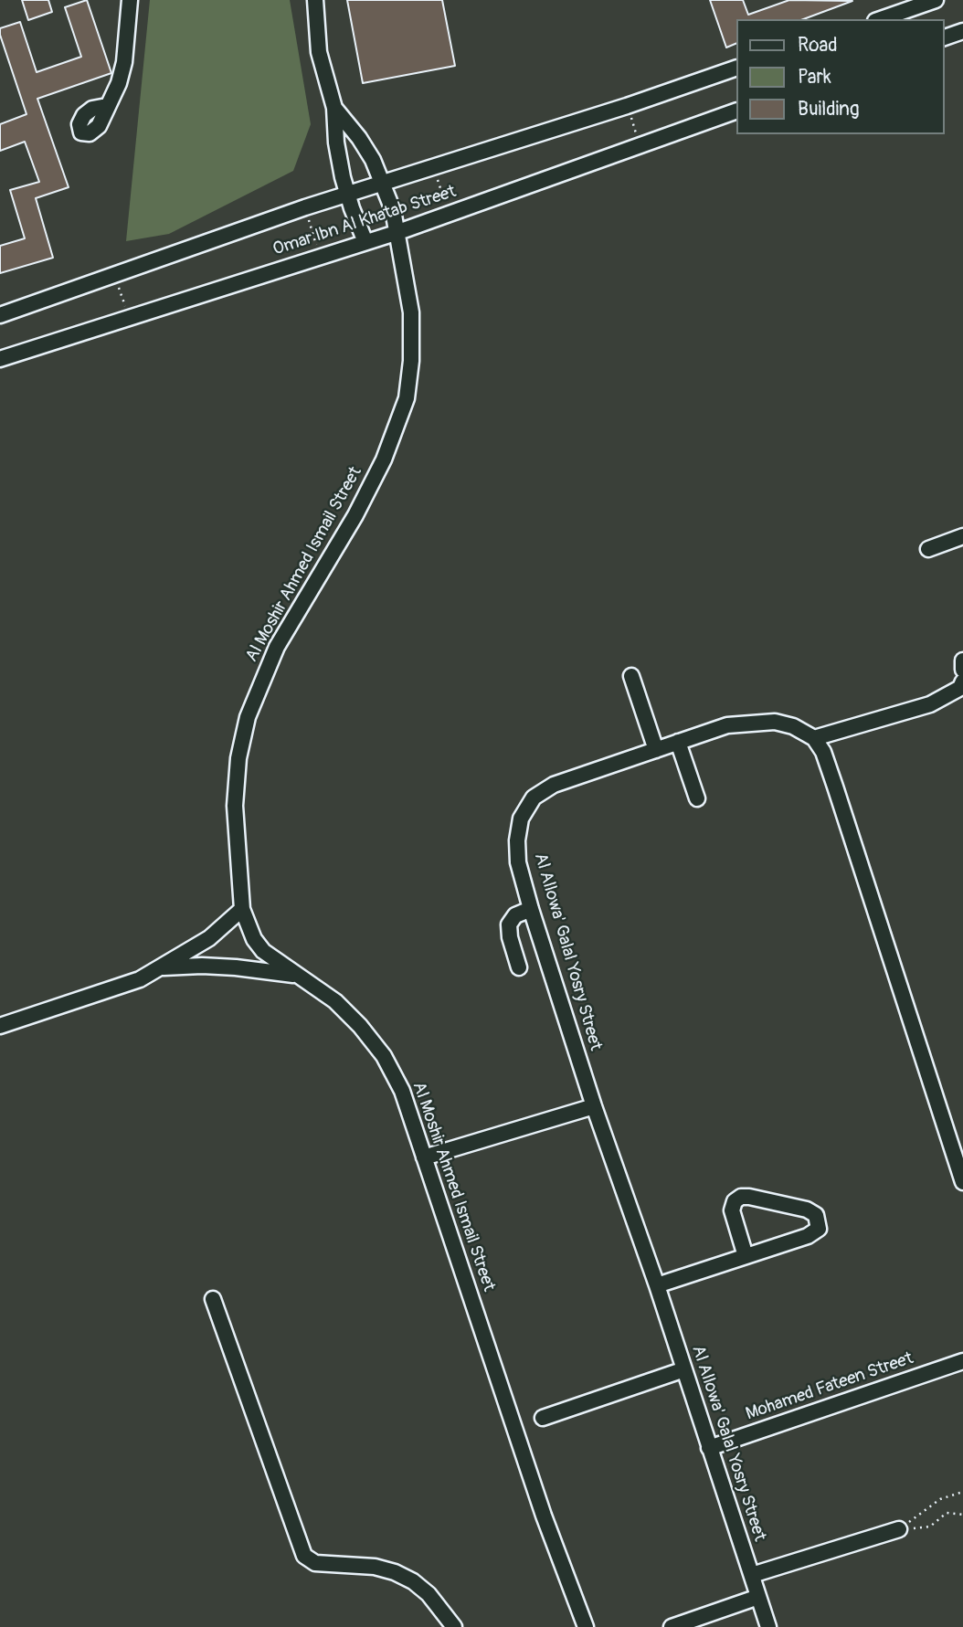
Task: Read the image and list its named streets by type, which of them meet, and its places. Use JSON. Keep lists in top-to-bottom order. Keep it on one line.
{"streets":{"street":["Omar Ibn Al Khatab Street","Al Moshir Ahmed Ismail Street","Al Allowa' Galal Yosry Street","Mohamed Fateen Street"]},"crossings":[["Omar Ibn Al Khatab Street","Al Moshir Ahmed Ismail Street"],["Al Allowa' Galal Yosry Street","Mohamed Fateen Street"]],"legend":["Road","Park","Building"]}
